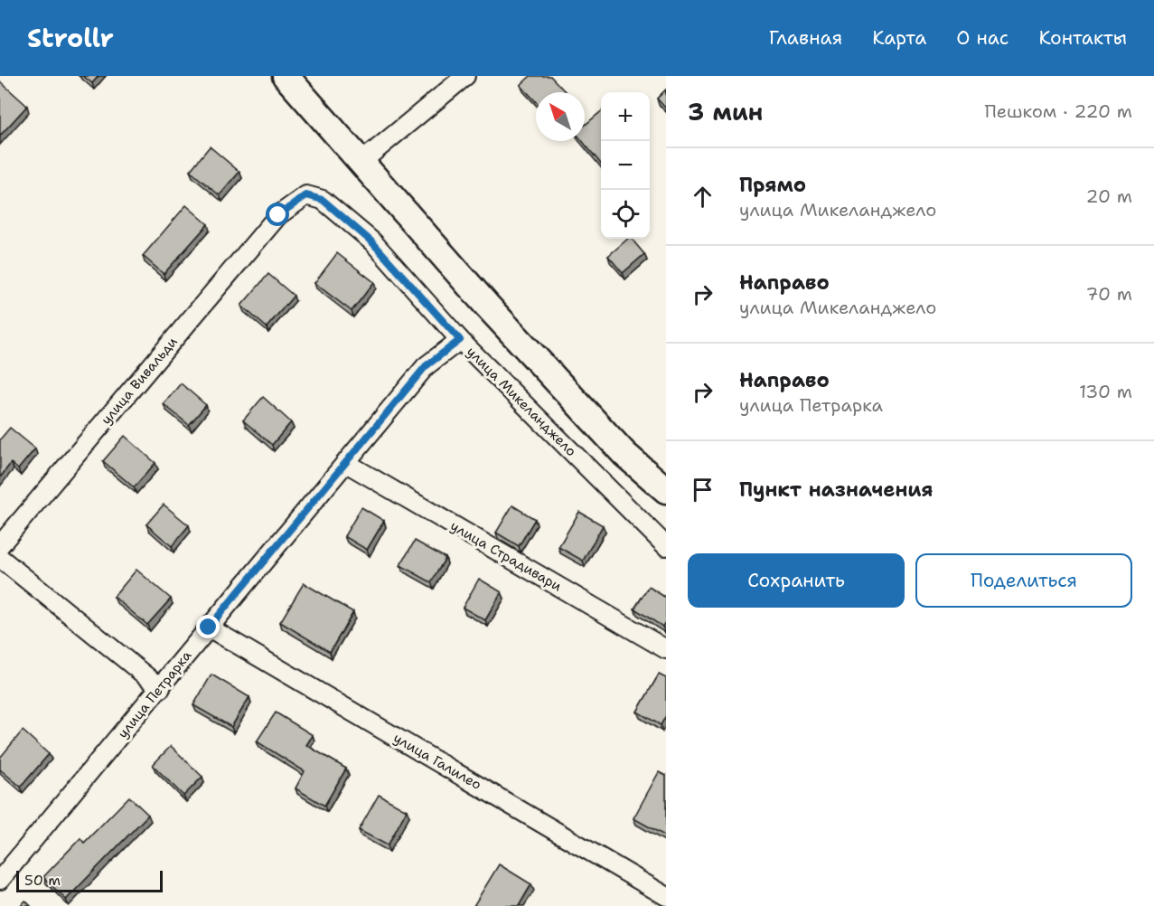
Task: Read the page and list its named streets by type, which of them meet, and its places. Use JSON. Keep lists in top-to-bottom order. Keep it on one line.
{"streets":{"street":["улица Вивальди","улица Микеланджело","улица Страдивари","улица Петрарка","улица Галилео"]},"crossings":[["улица Вивальди","улица Микеланджело"],["улица Микеланджело","улица Петрарка"],["улица Страдивари","улица Петрарка"],["улица Петрарка","улица Галилео"]],"scale_bar":"50 m","north":"top left","page":{"header":"Strollr","nav":["Главная","Карта","О нас","Контакты"],"heading":["3 мин","Пешком · 220 m"],"map_buttons":["+","−"],"list":[["Прямо","улица Микеланджело","20 m"],["Направо","улица Микеланджело","70 m"],["Направо","улица Петрарка","130 m"],"Пункт назначения"],"buttons":["Сохранить","Поделиться"],"scale":"50 m"}}
